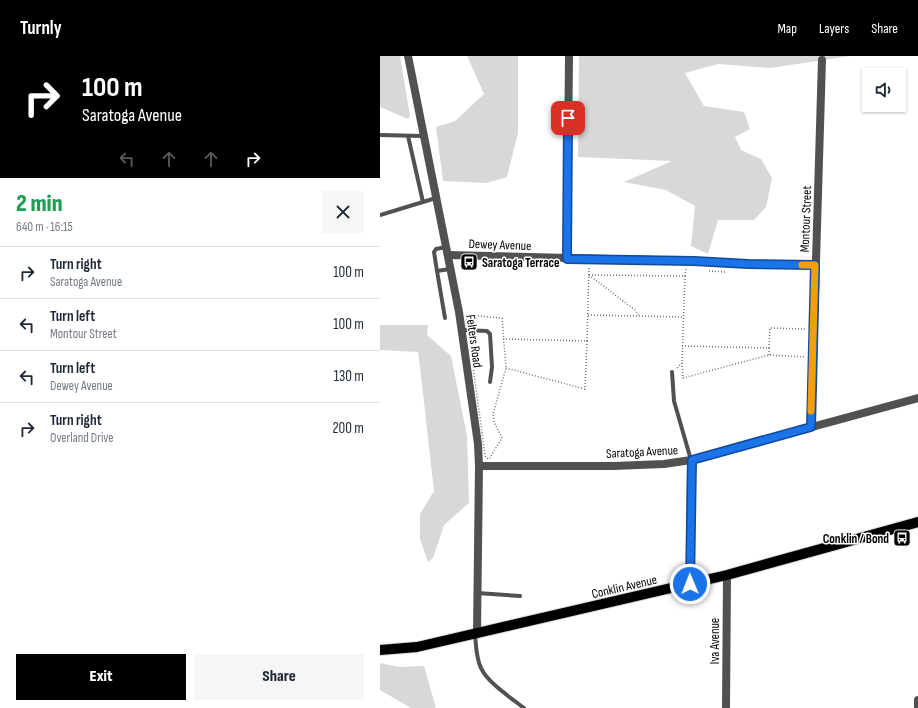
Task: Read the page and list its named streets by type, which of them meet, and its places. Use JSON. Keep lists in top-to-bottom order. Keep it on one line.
{"streets":{"main road":["Conklin Avenue"],"street":["Montour Street","Dewey Avenue","Felters Road","Saratoga Avenue","Iva Avenue"]},"crossings":[["Montour Street","Dewey Avenue"],["Montour Street","Saratoga Avenue"],["Dewey Avenue","Felters Road"],["Felters Road","Saratoga Avenue"],["Felters Road","Conklin Avenue"],["Conklin Avenue","Iva Avenue"]],"places":{"bus stop":["Saratoga Terrace","Conklin / Bond"]},"page":{"header":"Turnly","nav":["Map","Layers","Share"],"turn":["100 m","Saratoga Avenue"],"heading":["2 min","640 m · 16:15"],"list":[{"name":"Turn right","note":"Saratoga Avenue","value":"100 m"},{"name":"Turn left","note":"Montour Street","value":"100 m"},{"name":"Turn left","note":"Dewey Avenue","value":"130 m"},{"name":"Turn right","note":"Overland Drive","value":"200 m"}],"buttons":["Exit","Share"]}}
